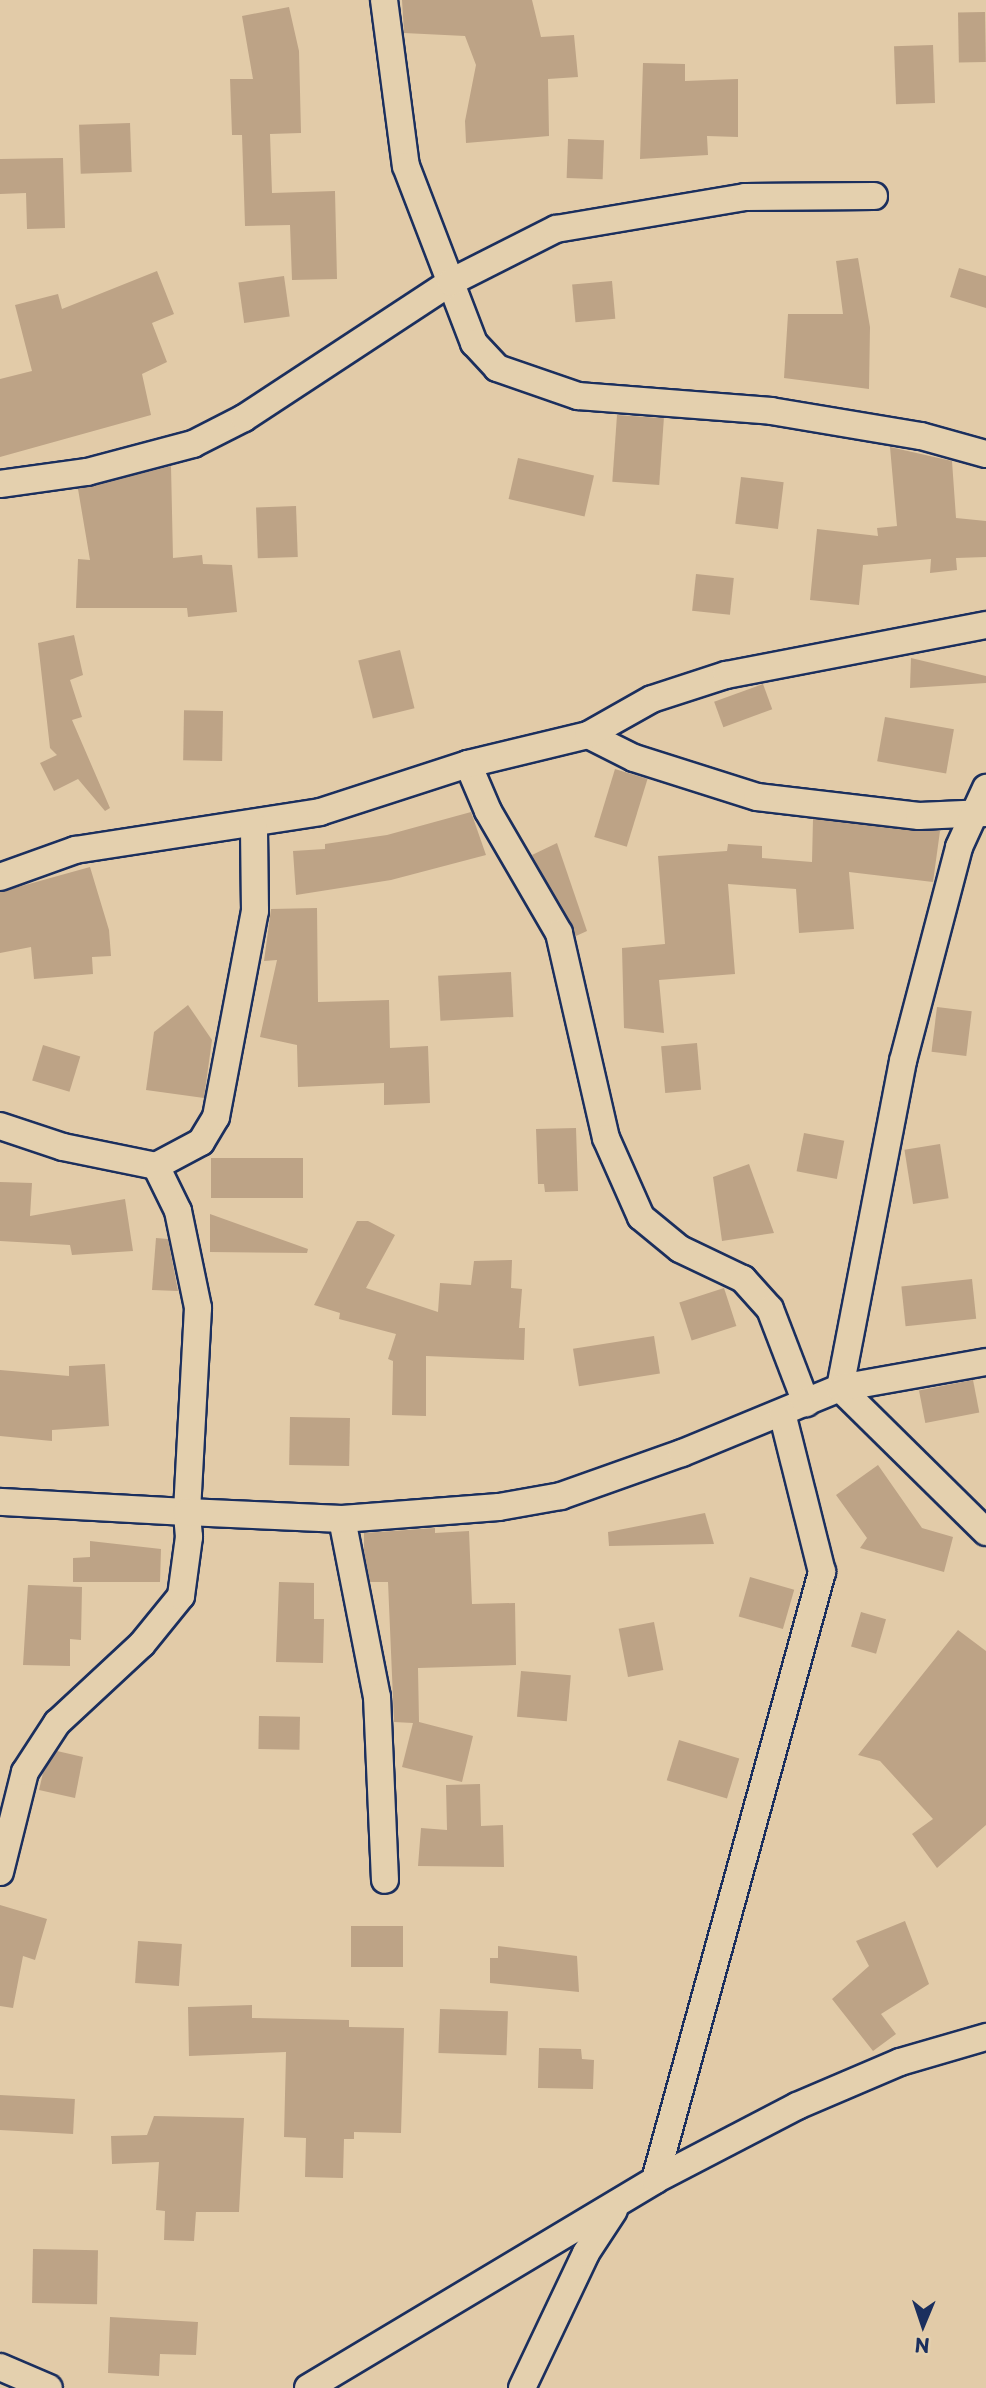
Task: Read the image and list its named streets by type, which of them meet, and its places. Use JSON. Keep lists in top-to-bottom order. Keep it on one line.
{"north":"bottom"}
